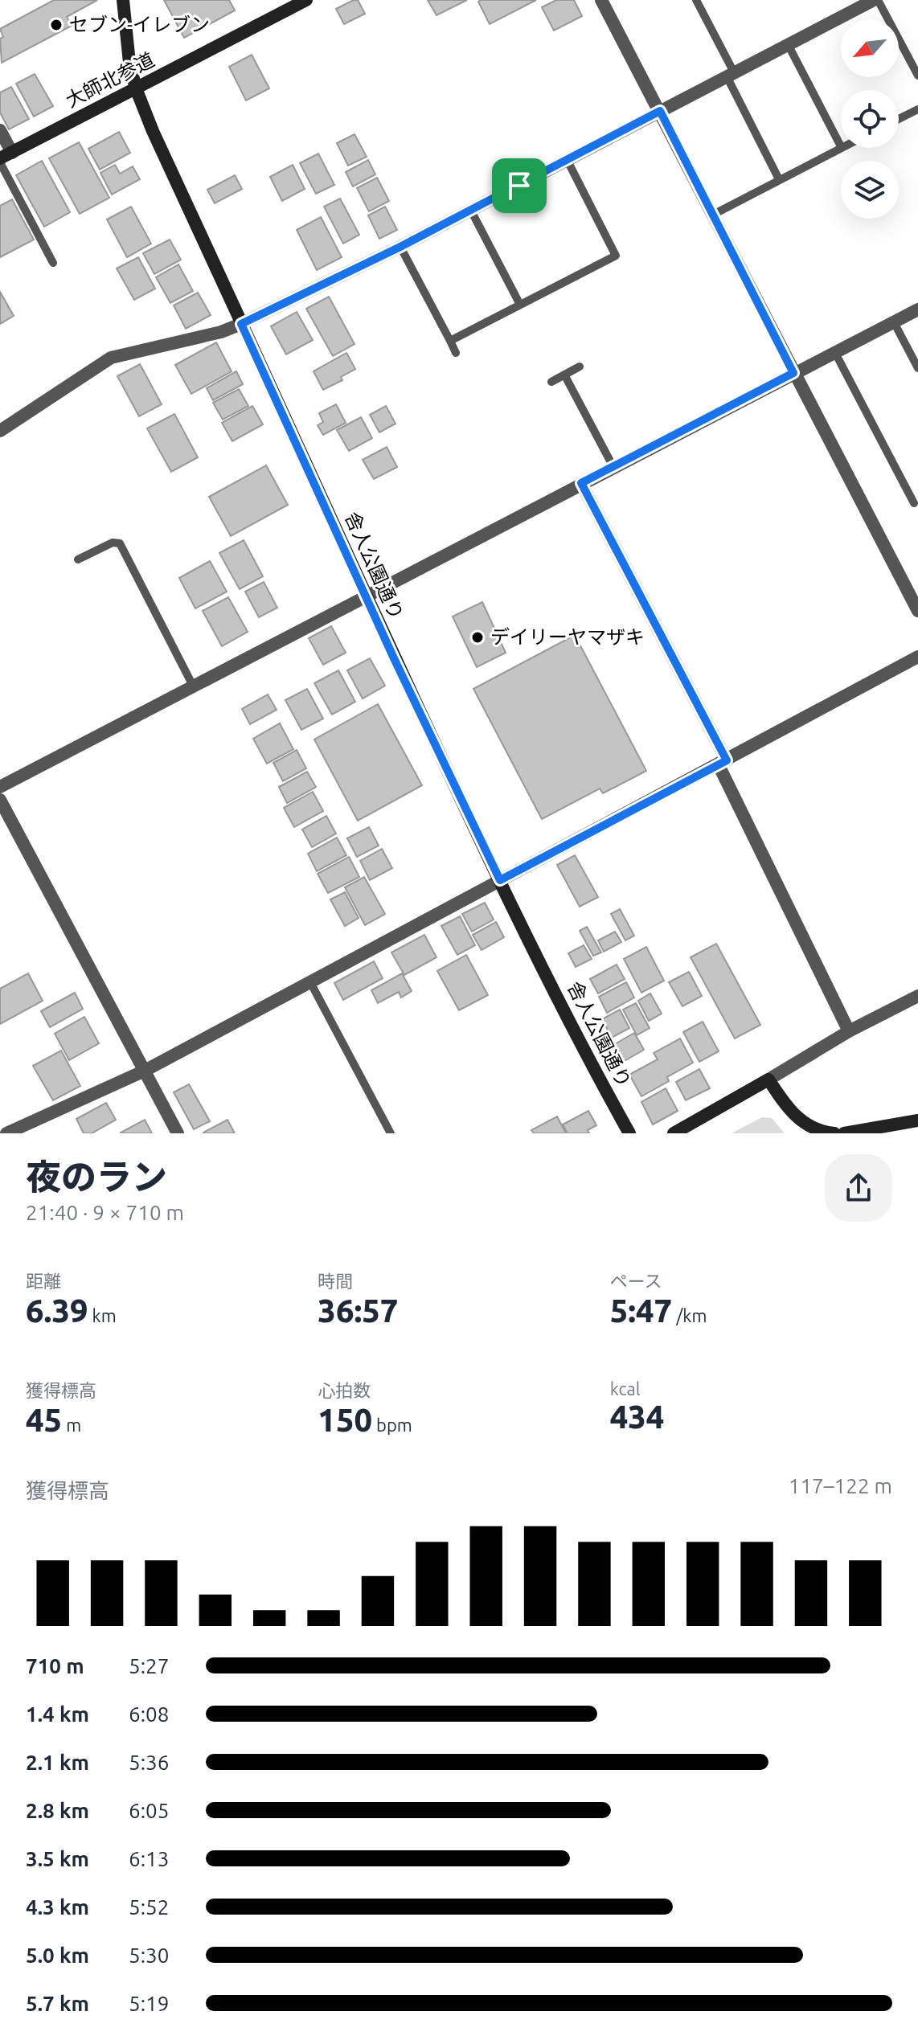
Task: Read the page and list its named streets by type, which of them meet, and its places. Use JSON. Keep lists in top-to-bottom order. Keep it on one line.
{"streets":{"street":["大師北参道","舎人公園通り"]},"crossings":[["大師北参道","舎人公園通り"]],"places":["セブン-イレブン","デイリーヤマザキ"],"north":"bottom left","page":{"heading":["夜のラン","21:40 · 9 × 710 m"],"stats":[["距離","6.39 km"],["時間","36:57"],["ペース","5:47 /km"],["獲得標高","45 m"],["心拍数","150 bpm"],["kcal","434"]],"chart":["獲得標高","117–122 m"],"list":[{"name":"710 m","note":"5:27"},{"name":"1.4 km","note":"6:08"},{"name":"2.1 km","note":"5:36"},{"name":"2.8 km","note":"6:05"},{"name":"3.5 km","note":"6:13"},{"name":"4.3 km","note":"5:52"},{"name":"5.0 km","note":"5:30"},{"name":"5.7 km","note":"5:19"}]}}
